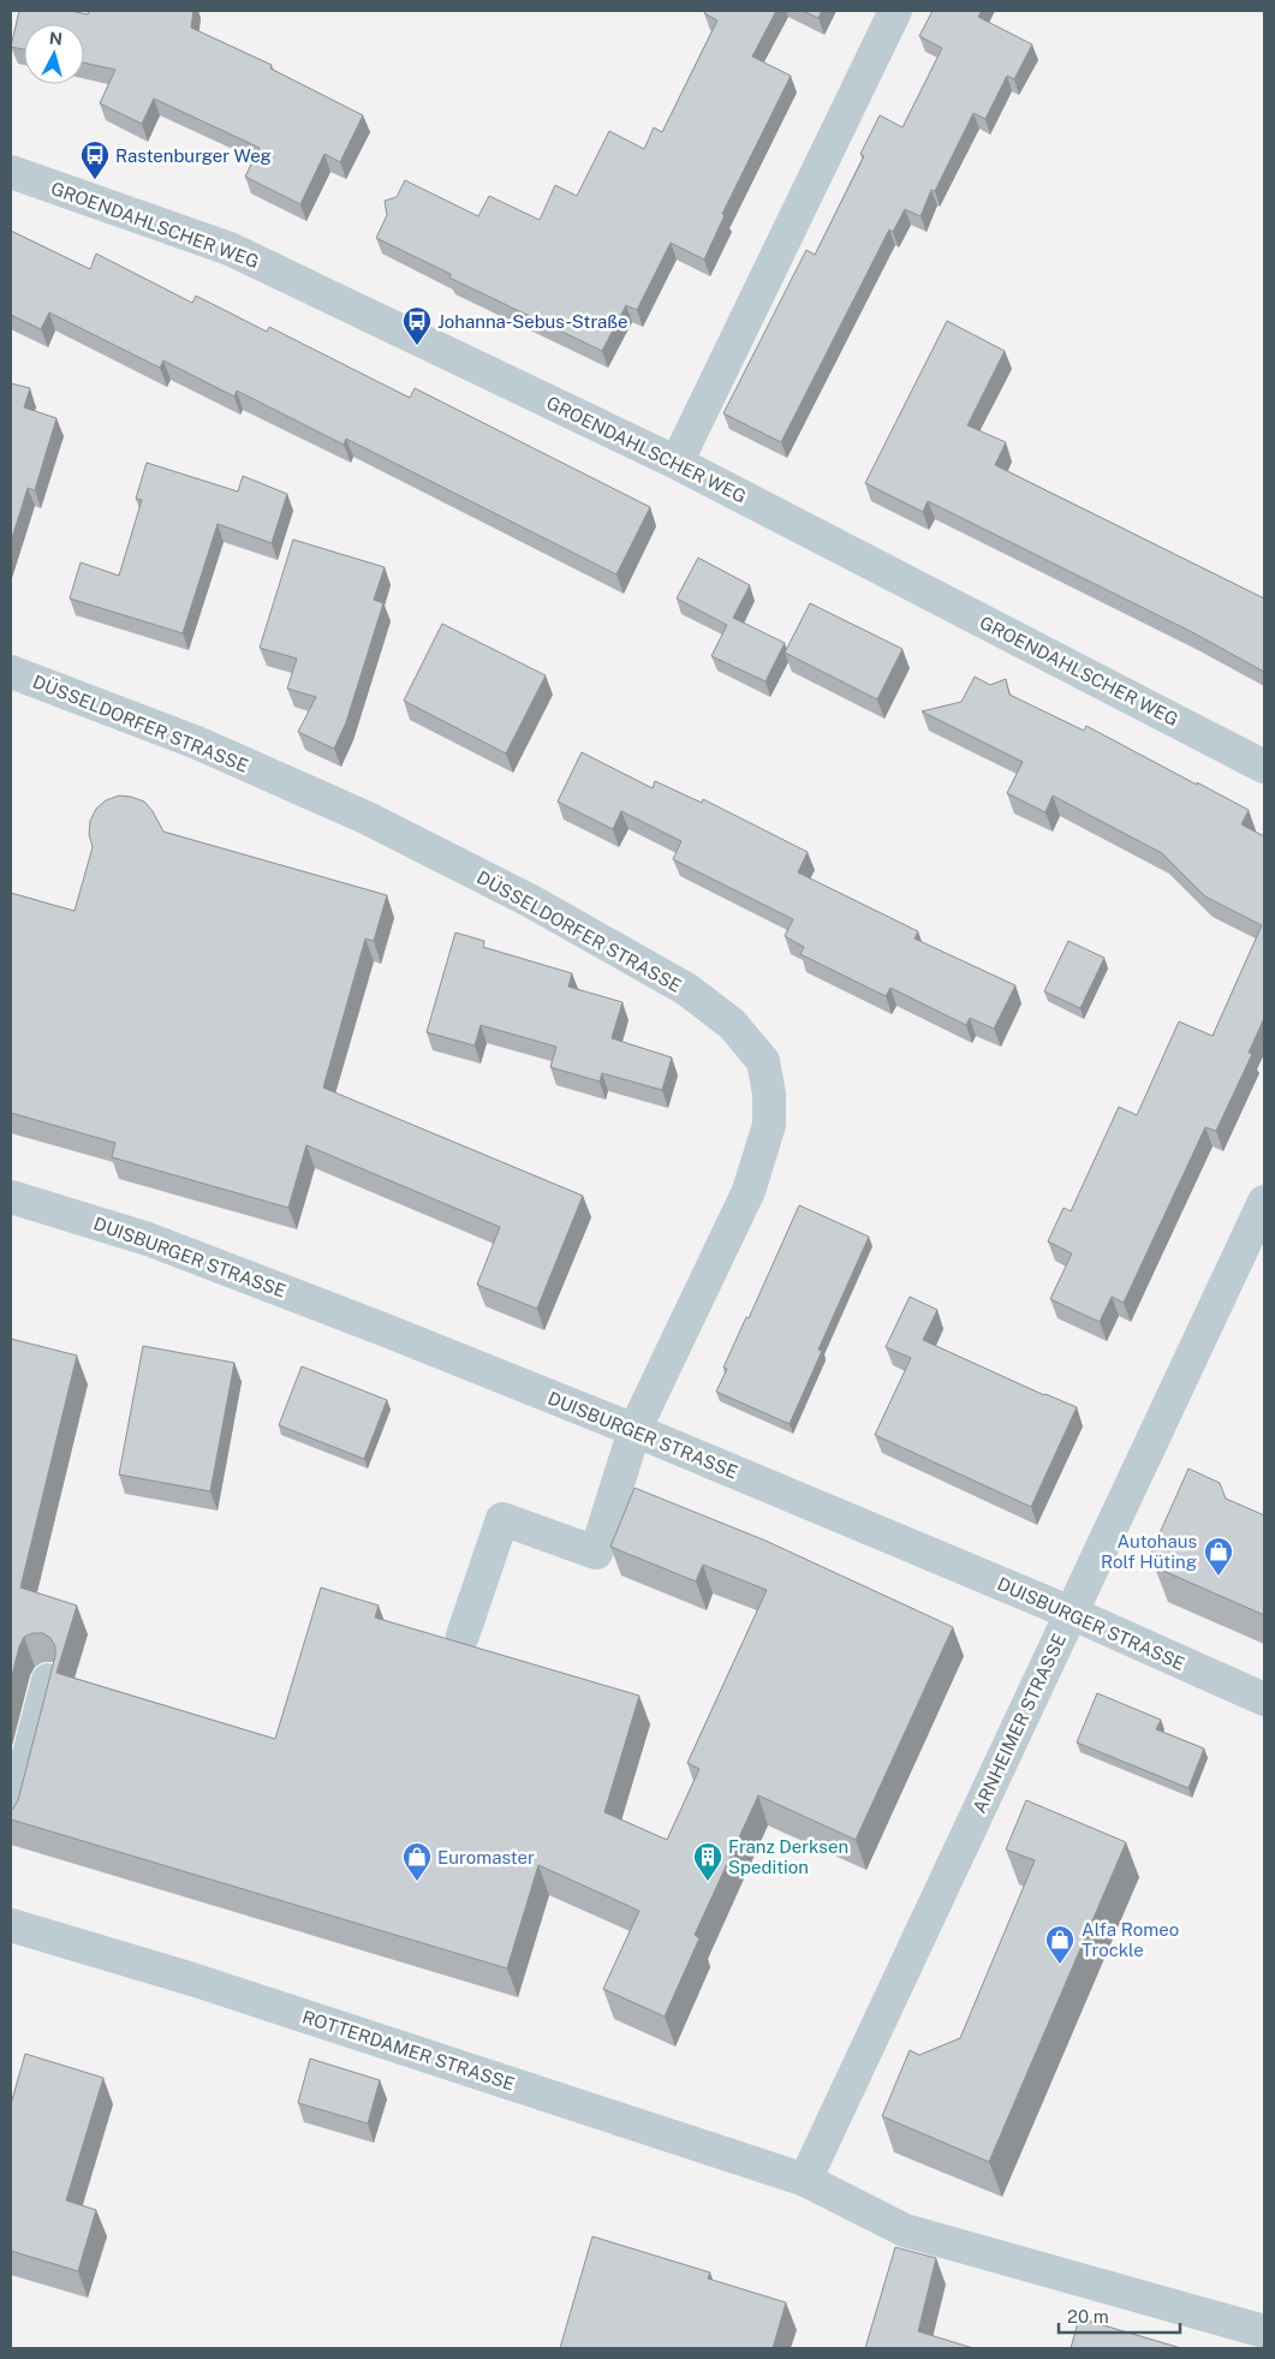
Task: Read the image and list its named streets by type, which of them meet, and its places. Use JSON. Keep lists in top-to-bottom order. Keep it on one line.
{"streets":{"street":["GROENDAHLSCHER WEG","DÜSSELDORFER STRASSE","DUISBURGER STRASSE","ARNHEIMER STRASSE","ROTTERDAMER STRASSE"]},"crossings":[["DÜSSELDORFER STRASSE","DUISBURGER STRASSE"],["DUISBURGER STRASSE","ARNHEIMER STRASSE"],["ARNHEIMER STRASSE","ROTTERDAMER STRASSE"]],"places":{"bus stop":["Rastenburger Weg","Johanna-Sebus-Straße"],"shop":["Autohaus Rolf Hüting","Euromaster","Alfa Romeo Trockle"],"building":["Franz Derksen Spedition"]},"scale_bar":"20 m","north":"top"}
